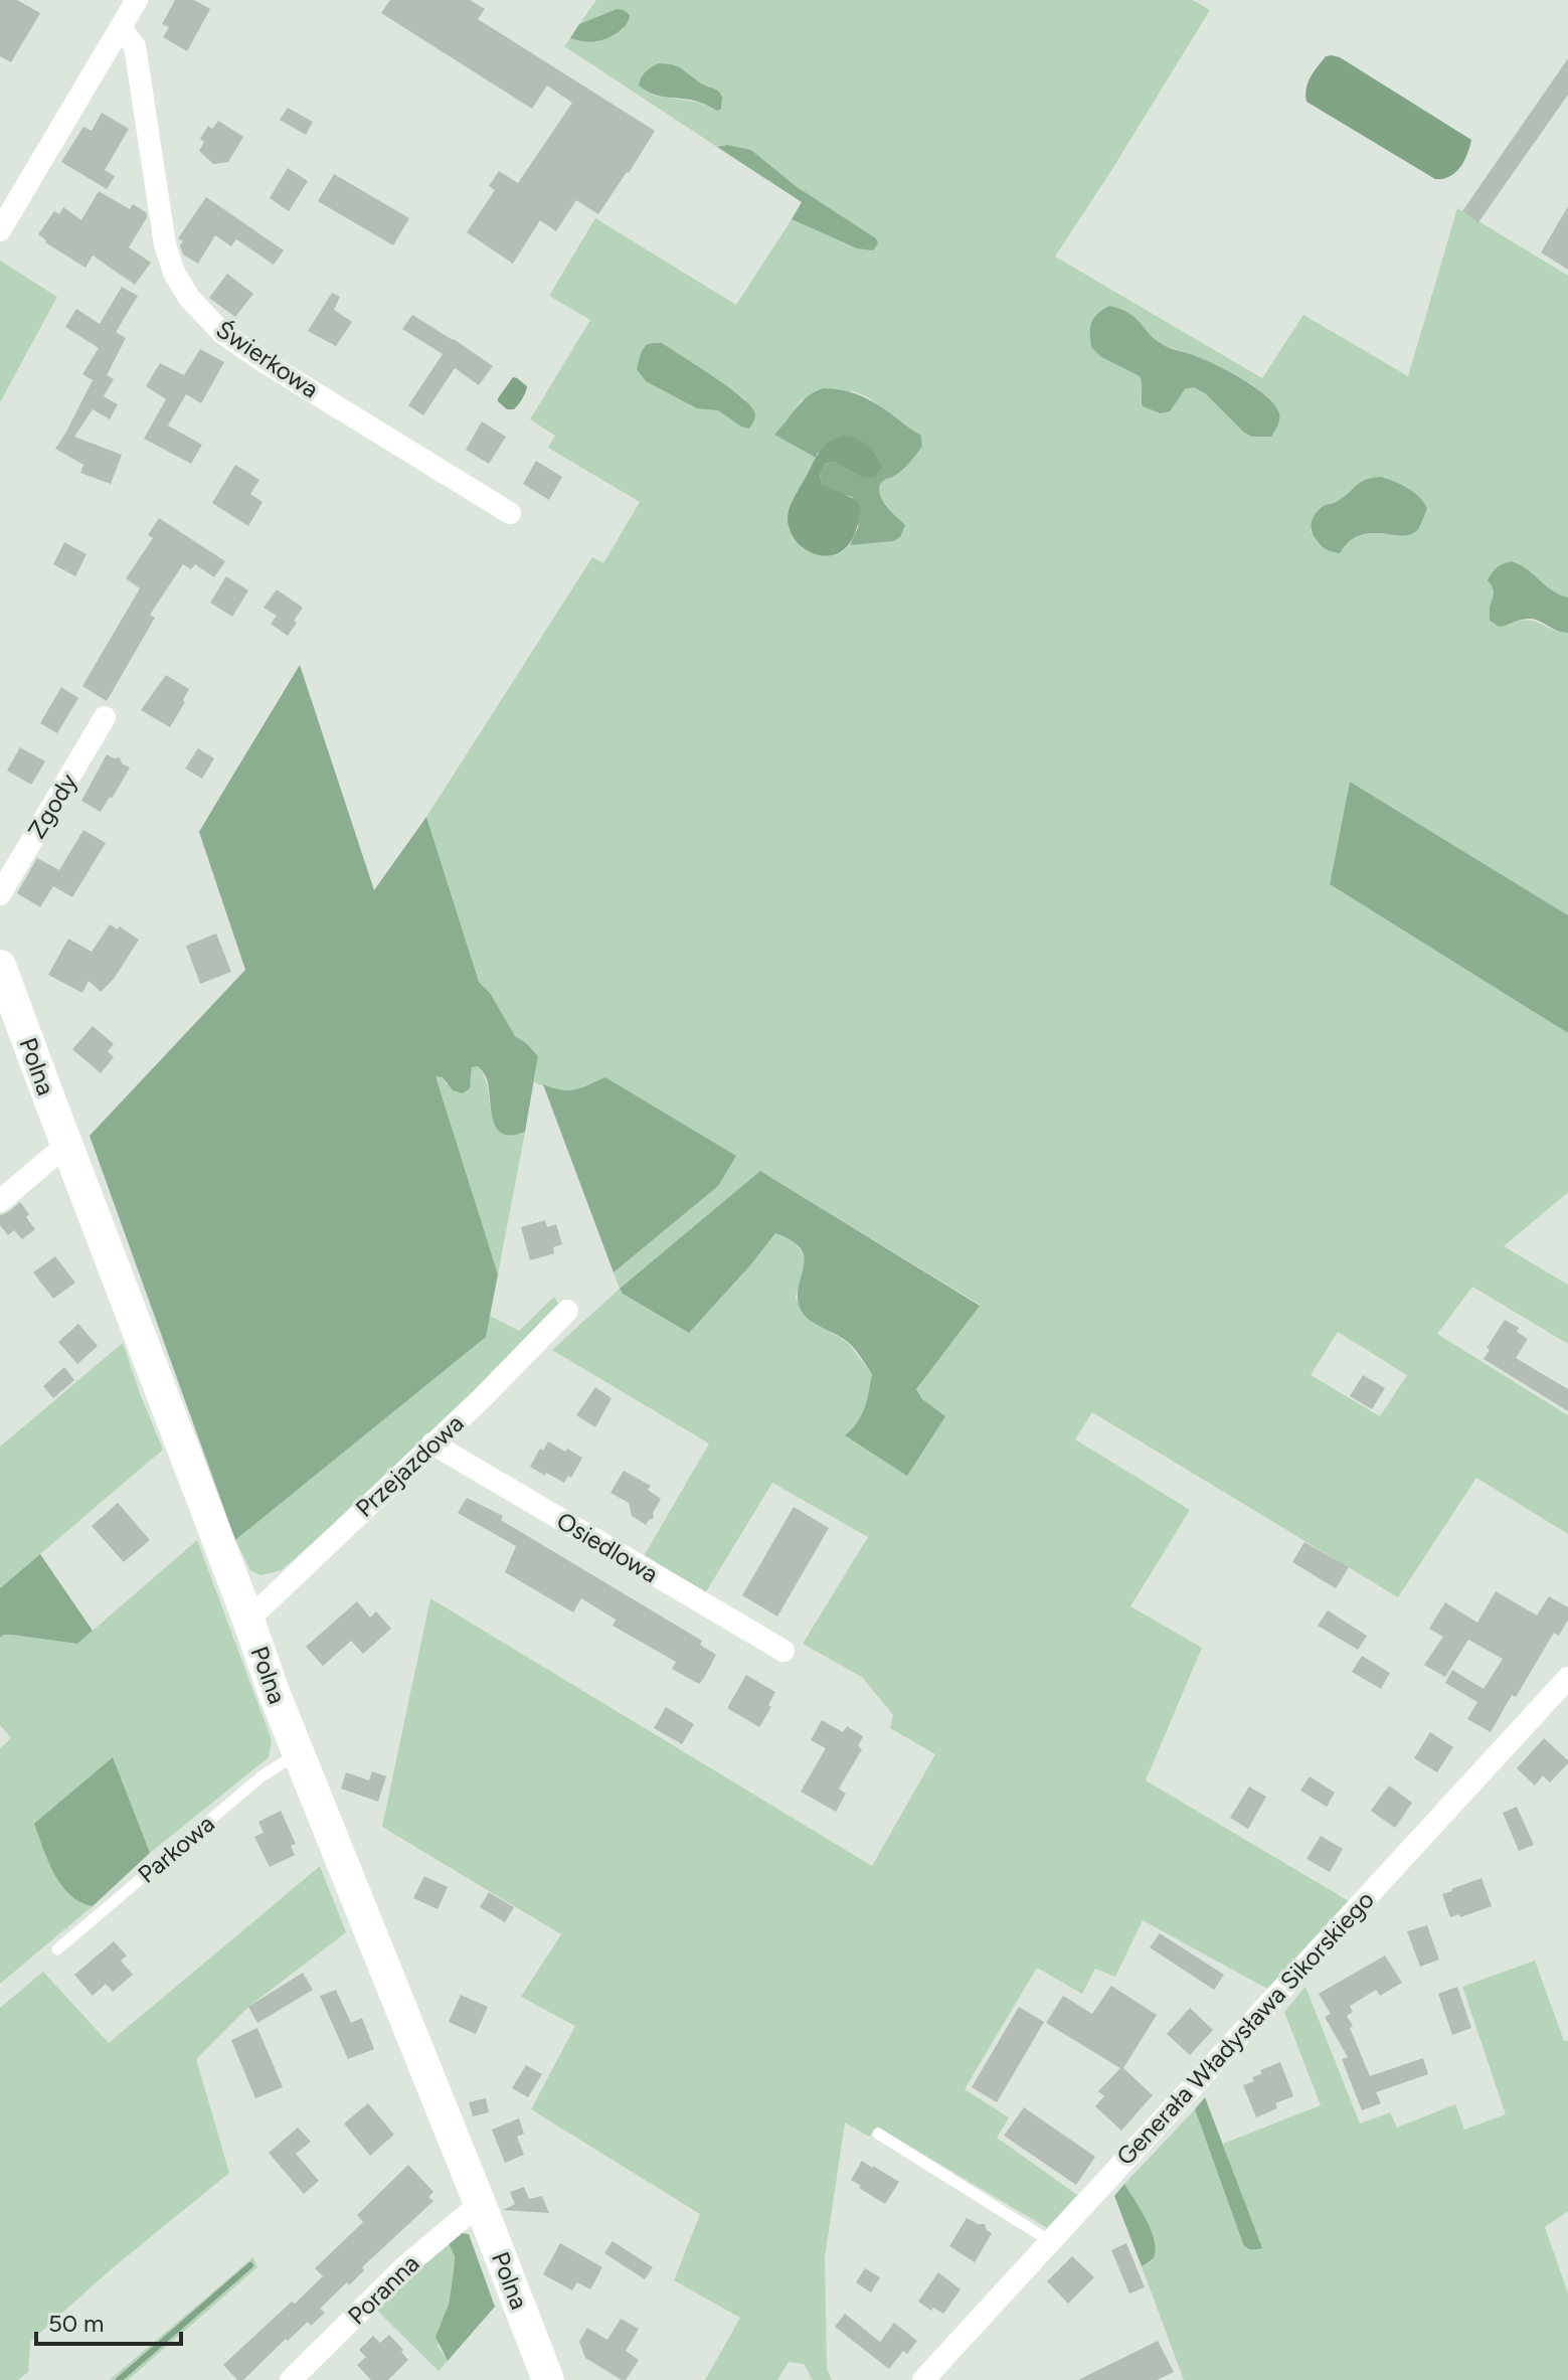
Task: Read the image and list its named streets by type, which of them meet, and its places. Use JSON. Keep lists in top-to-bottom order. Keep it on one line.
{"streets":{"street":["Świerkowa","Zgody","Polna","Przejazdowa","Osiedlowa","Generała Władysława Sikorskiego","Poranna"],"lane":["Parkowa"]},"crossings":[["Polna","Przejazdowa"],["Polna","Parkowa"],["Polna","Poranna"],["Przejazdowa","Osiedlowa"]],"scale_bar":"50 m"}
